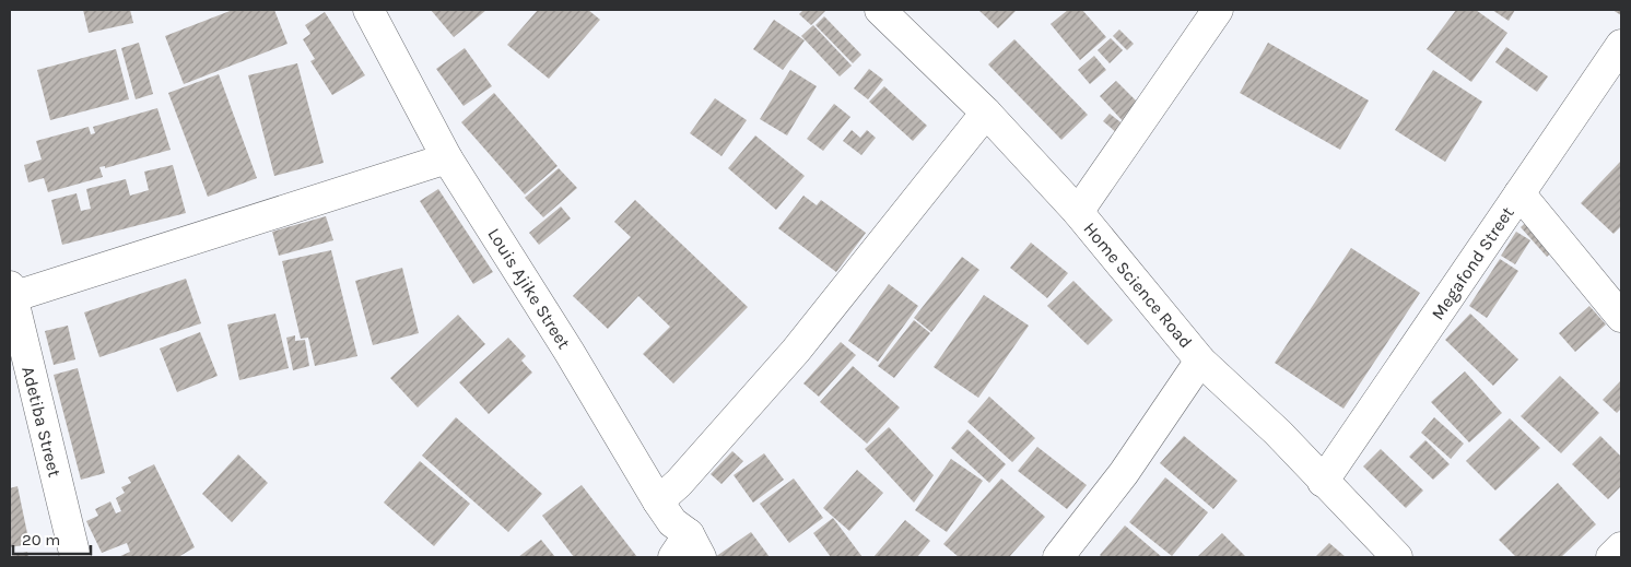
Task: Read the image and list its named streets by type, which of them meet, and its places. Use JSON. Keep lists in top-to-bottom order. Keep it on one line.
{"streets":{"street":["Megafond Street","Home Science Road","Louis Ajike Street","Adetiba Street"]},"crossings":[["Megafond Street","Home Science Road"]],"scale_bar":"20 m"}
